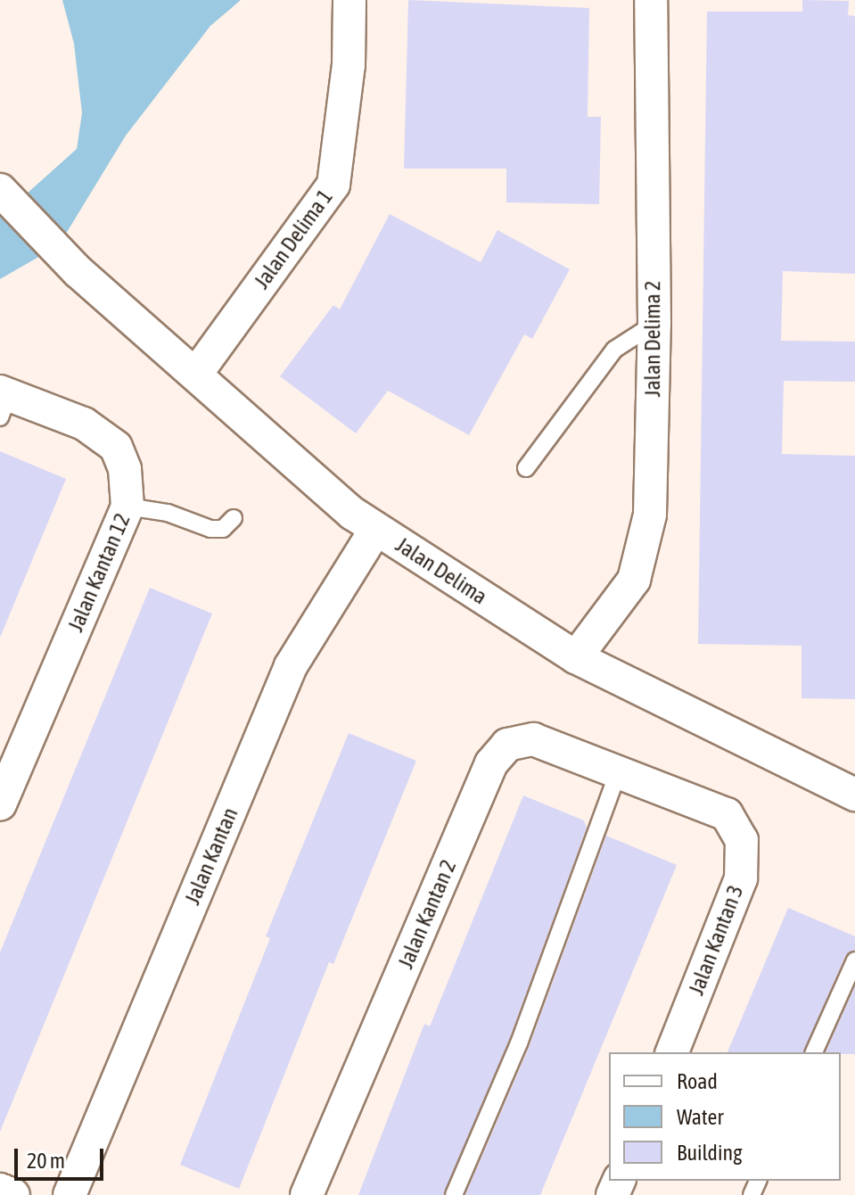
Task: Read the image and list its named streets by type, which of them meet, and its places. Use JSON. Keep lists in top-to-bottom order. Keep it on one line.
{"streets":{"street":["Jalan Delima 1","Jalan Delima 2","Jalan Delima","Jalan Kantan 12","Jalan Kantan","Jalan Kantan 2","Jalan Kantan 3"]},"crossings":[["Jalan Delima 1","Jalan Delima"],["Jalan Delima 2","Jalan Delima"],["Jalan Delima","Jalan Kantan"],["Jalan Kantan 2","Jalan Kantan 3"]],"legend":["Road","Water","Building"],"scale_bar":"20 m"}
